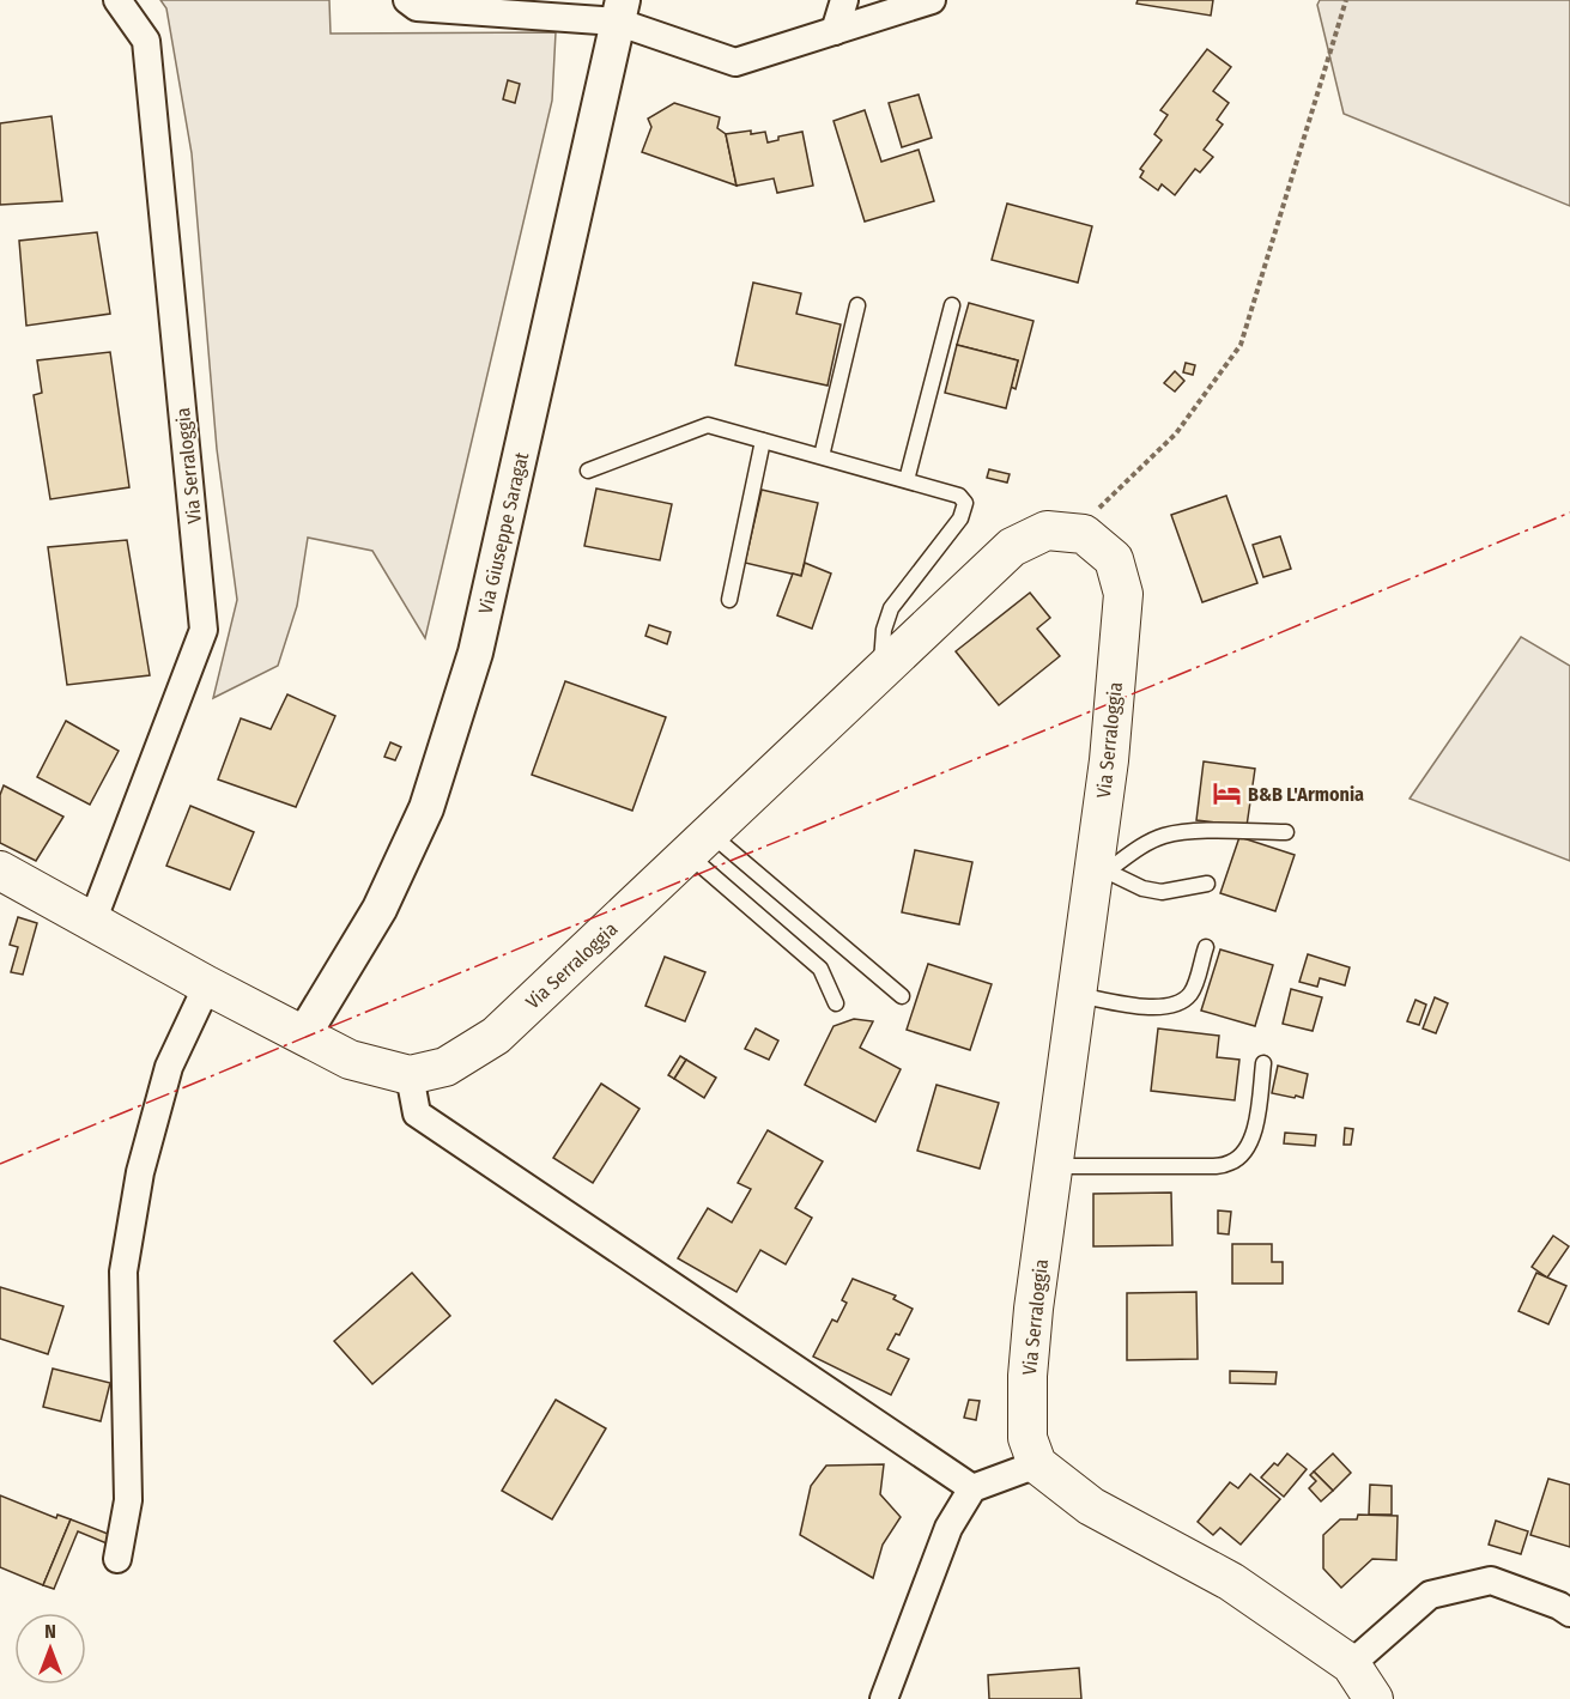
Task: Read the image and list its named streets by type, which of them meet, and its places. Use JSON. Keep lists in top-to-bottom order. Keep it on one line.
{"streets":{"main road":["Via Serraloggia"],"street":["Via Giuseppe Saragat"]},"crossings":[["Via Serraloggia","Via Giuseppe Saragat"]],"places":{"hotel":["B&B L'Armonia"]},"north":"top"}
